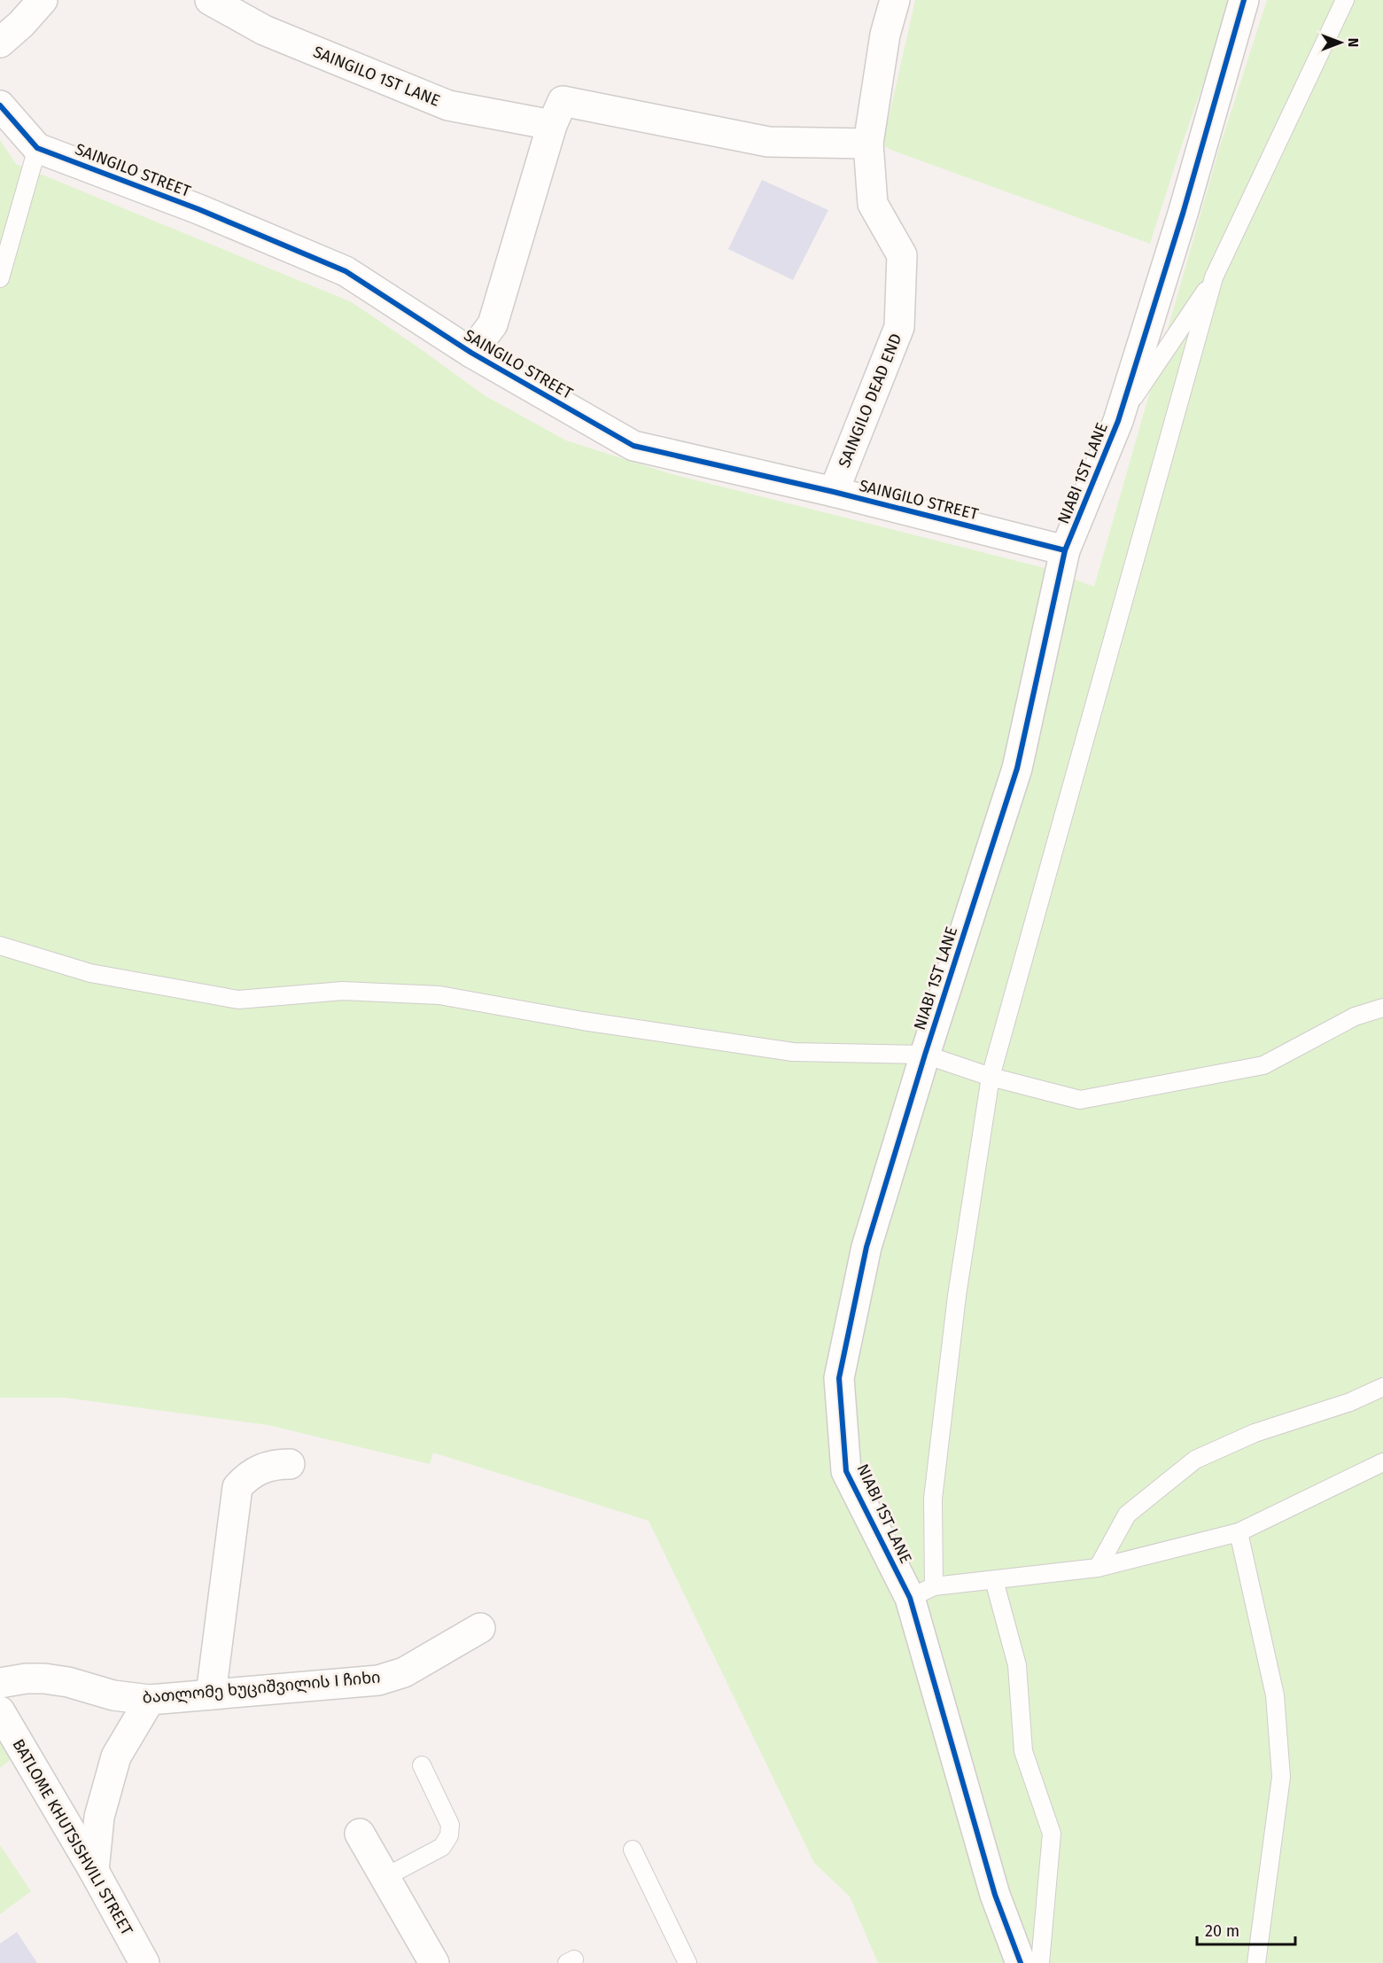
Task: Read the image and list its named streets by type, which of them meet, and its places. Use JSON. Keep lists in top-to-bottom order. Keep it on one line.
{"streets":{"street":["SAINGILO 1ST LANE","SAINGILO STREET","SAINGILO DEAD END","NIABI 1ST LANE","ბათლომე ხუციშვილის I ჩიხი","BATLOME KHUTSISHVILI STREET"]},"crossings":[["SAINGILO STREET","SAINGILO DEAD END"],["SAINGILO STREET","NIABI 1ST LANE"]],"scale_bar":"20 m","north":"right"}
